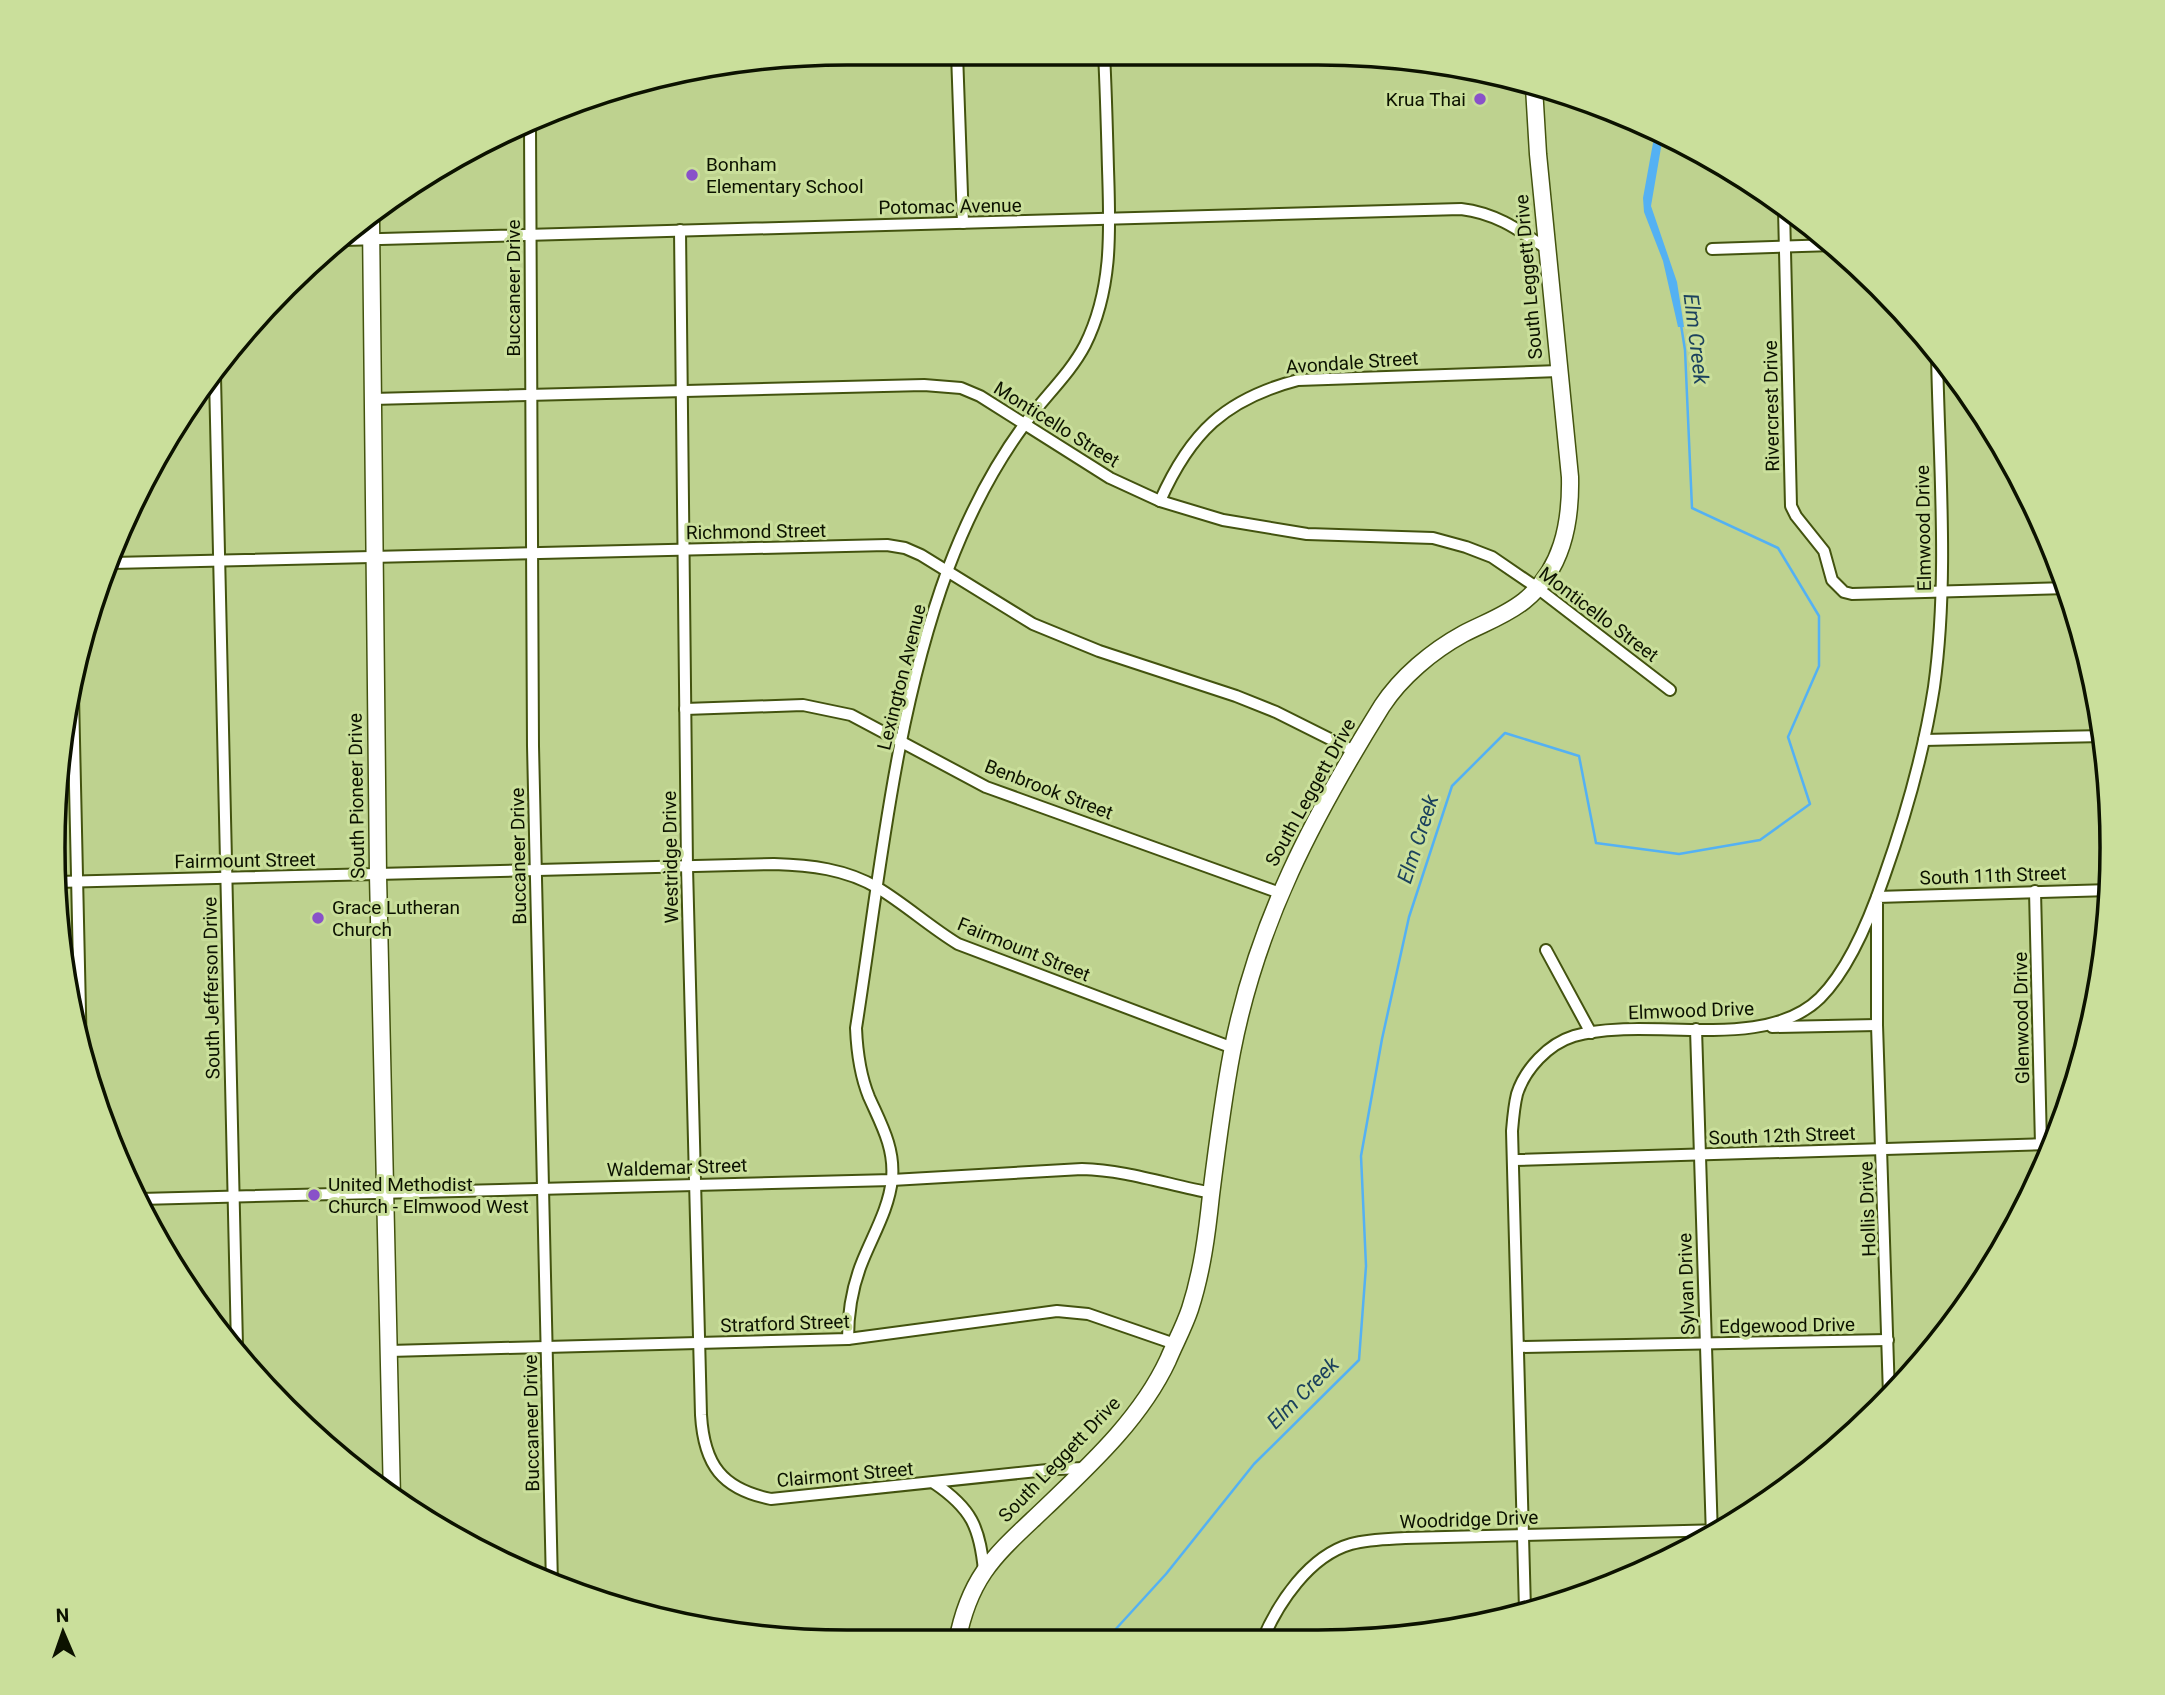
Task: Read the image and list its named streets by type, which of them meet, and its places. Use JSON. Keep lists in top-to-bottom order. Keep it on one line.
{"streets":{"street":["Potomac Avenue","South Leggett Drive","Buccaneer Drive","Avondale Street","Rivercrest Drive","Monticello Street","Elmwood Drive","Richmond Street","Lexington Avenue","Benbrook Street","South Pioneer Drive","Westridge Drive","Fairmount Street","South 11th Street","South Jefferson Drive","Glenwood Drive","South 12th Street","Waldemar Street","Hollis Drive","Sylvan Drive","Stratford Street","Edgewood Drive","Clairmont Street","Woodridge Drive"]},"crossings":[["Potomac Avenue","South Leggett Drive"],["Potomac Avenue","Buccaneer Drive"],["Potomac Avenue","Lexington Avenue"],["Potomac Avenue","South Pioneer Drive"],["Potomac Avenue","Westridge Drive"],["South Leggett Drive","Avondale Street"],["South Leggett Drive","Monticello Street"],["South Leggett Drive","Richmond Street"],["South Leggett Drive","Benbrook Street"],["South Leggett Drive","Fairmount Street"],["South Leggett Drive","Waldemar Street"],["South Leggett Drive","Stratford Street"],["South Leggett Drive","Clairmont Street"],["Buccaneer Drive","Monticello Street"],["Buccaneer Drive","Richmond Street"],["Buccaneer Drive","Fairmount Street"],["Buccaneer Drive","Waldemar Street"],["Buccaneer Drive","Stratford Street"],["Avondale Street","Monticello Street"],["Rivercrest Drive","Elmwood Drive"],["Monticello Street","Lexington Avenue"],["Monticello Street","South Pioneer Drive"],["Monticello Street","Westridge Drive"],["Elmwood Drive","South 11th Street"],["Elmwood Drive","South 12th Street"],["Elmwood Drive","Hollis Drive"],["Elmwood Drive","Sylvan Drive"],["Elmwood Drive","Edgewood Drive"],["Elmwood Drive","Woodridge Drive"],["Richmond Street","Lexington Avenue"],["Richmond Street","South Pioneer Drive"],["Richmond Street","Westridge Drive"],["Richmond Street","South Jefferson Drive"],["Lexington Avenue","Benbrook Street"],["Lexington Avenue","Fairmount Street"],["Lexington Avenue","Waldemar Street"],["Lexington Avenue","Stratford Street"],["Benbrook Street","Westridge Drive"],["South Pioneer Drive","Fairmount Street"],["South Pioneer Drive","Waldemar Street"],["South Pioneer Drive","Stratford Street"],["Westridge Drive","Fairmount Street"],["Westridge Drive","Waldemar Street"],["Westridge Drive","Stratford Street"],["Westridge Drive","Clairmont Street"],["Fairmount Street","South Jefferson Drive"],["South 11th Street","Glenwood Drive"],["South 11th Street","Hollis Drive"],["South Jefferson Drive","Waldemar Street"],["South 12th Street","Hollis Drive"],["South 12th Street","Sylvan Drive"],["Hollis Drive","Edgewood Drive"],["Sylvan Drive","Edgewood Drive"]],"water":["Elm Creek"],"places":["Krua Thai","Bonham Elementary School","Grace Lutheran Church","United Methodist Church - Elmwood West"],"north":"top"}
